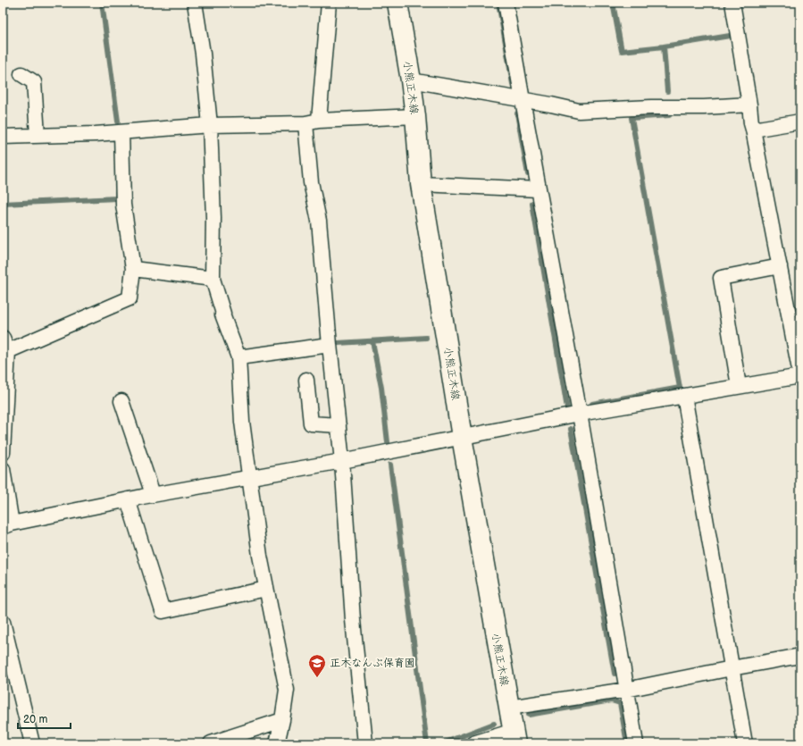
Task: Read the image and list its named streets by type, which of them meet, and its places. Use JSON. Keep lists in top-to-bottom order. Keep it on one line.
{"streets":{"main road":["小熊正木線"]},"places":{"school or university":["正木なんぶ保育園"]},"scale_bar":"20 m"}
